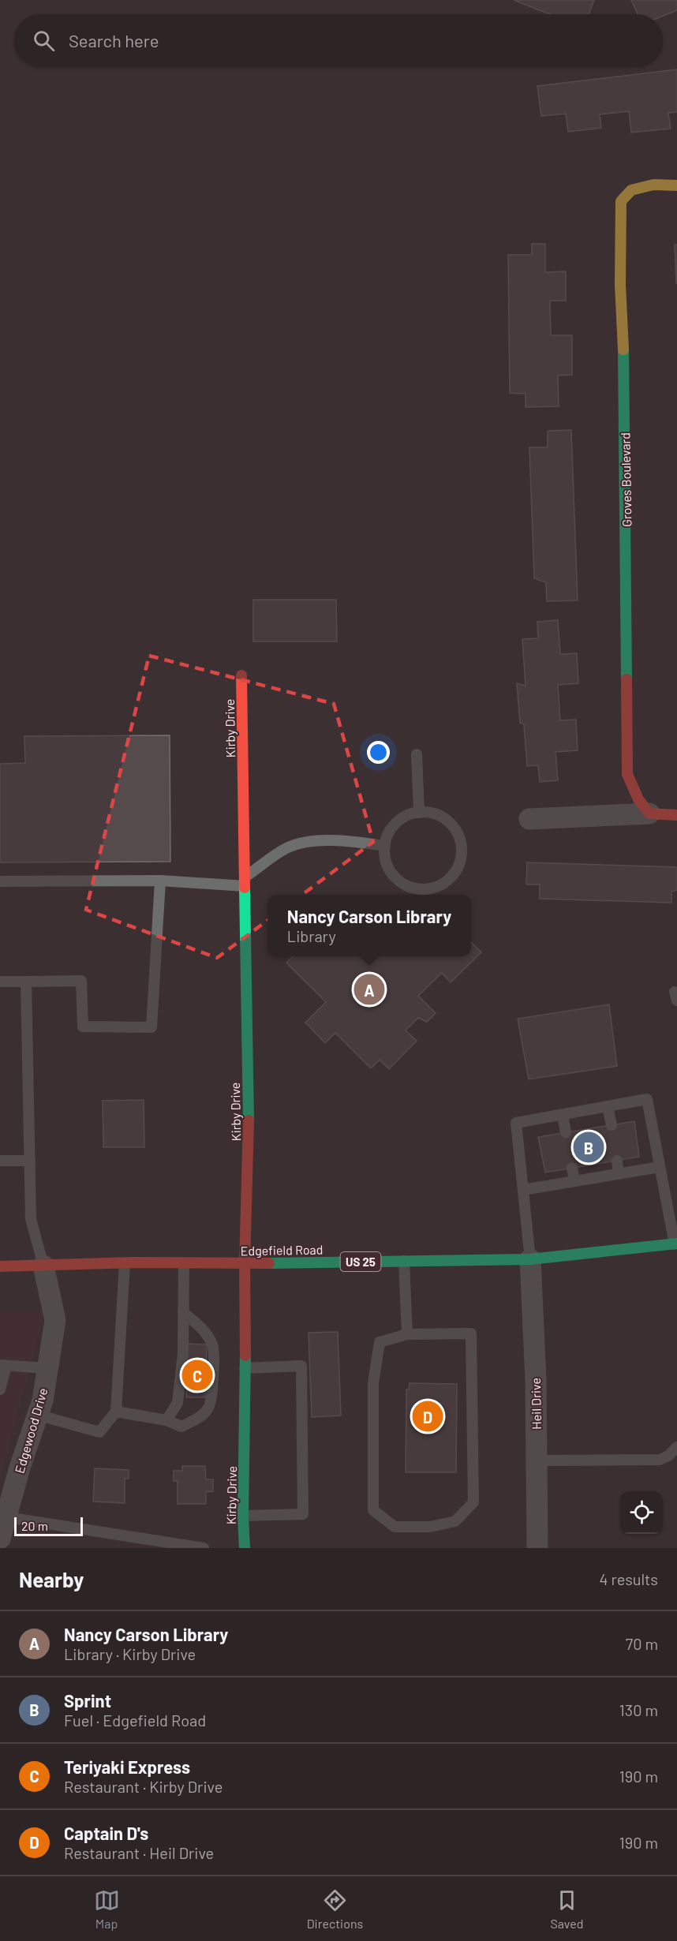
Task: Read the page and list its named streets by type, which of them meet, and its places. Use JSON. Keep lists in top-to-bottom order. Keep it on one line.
{"streets":{"street":["Groves Boulevard","Kirby Drive","Edgefield Road","US 25","Heil Drive","Edgewood Drive"]},"crossings":[["Kirby Drive","Edgefield Road"],["Edgefield Road","Heil Drive"],["Edgefield Road","Edgewood Drive"]],"scale_bar":"20 m","page":{"search":"Search here","popup":["Nancy Carson Library","Library"],"pins":["A","B","C","D"],"scale":"20 m","heading":["Nearby","4 results"],"list":[{"mark":"A","name":"Nancy Carson Library","note":"Library · Kirby Drive","value":"70 m"},{"mark":"B","name":"Sprint","note":"Fuel · Edgefield Road","value":"130 m"},{"mark":"C","name":"Teriyaki Express","note":"Restaurant · Kirby Drive","value":"190 m"},{"mark":"D","name":"Captain D's","note":"Restaurant · Heil Drive","value":"190 m"}],"nav":["Map","Directions","Saved"]}}
